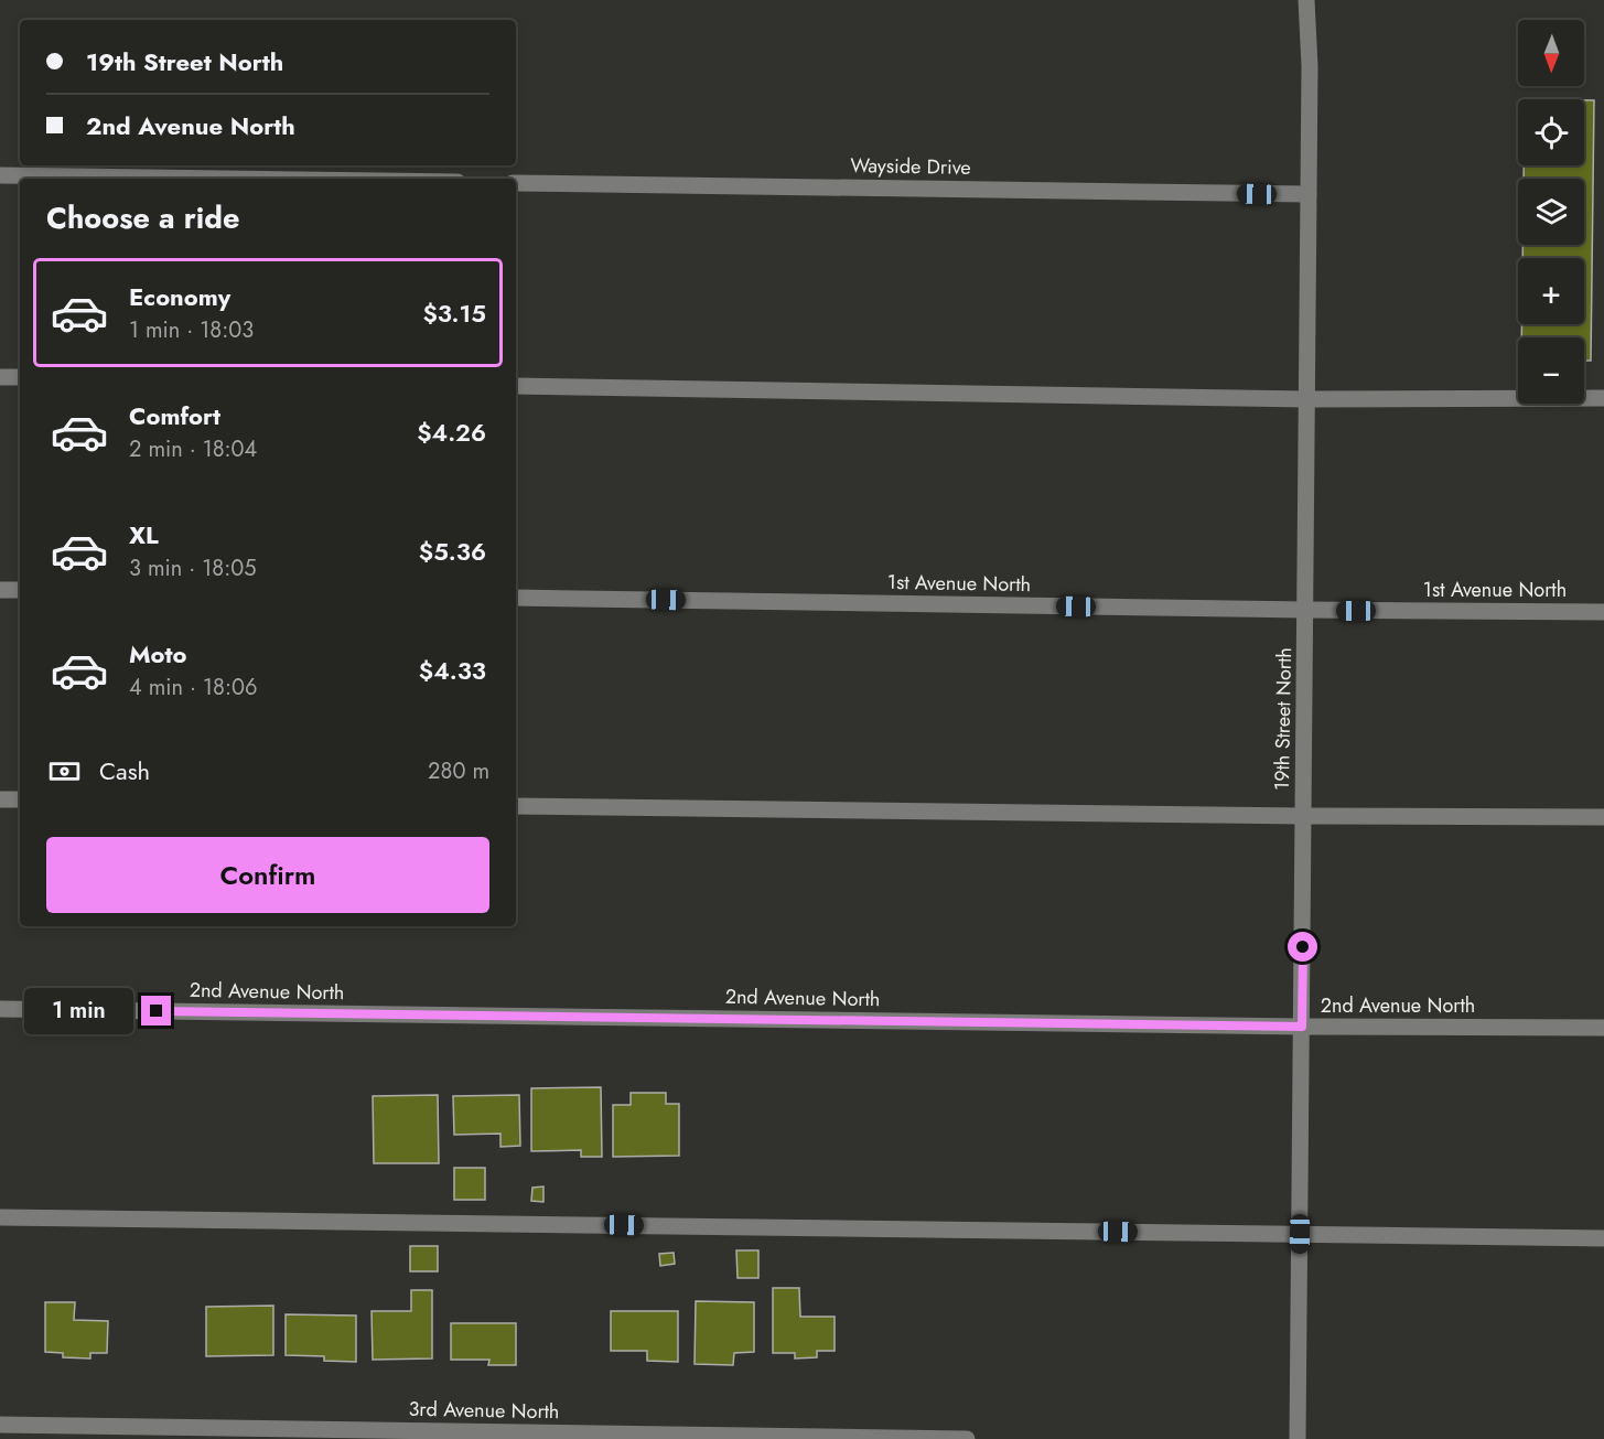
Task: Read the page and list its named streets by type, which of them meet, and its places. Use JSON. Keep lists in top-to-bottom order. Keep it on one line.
{"streets":{"street":["Wayside Drive","1st Avenue North","19th Street North","2nd Avenue North","3rd Avenue North"]},"crossings":[["Wayside Drive","19th Street North"],["1st Avenue North","19th Street North"],["19th Street North","2nd Avenue North"]],"north":"bottom","page":{"map_buttons":["+","−"],"banner":["19th Street North","2nd Avenue North"],"heading":"Choose a ride","list":[{"name":"Economy","note":"1 min · 18:03","value":"$3.15"},{"name":"Comfort","note":"2 min · 18:04","value":"$4.26"},{"name":"XL","note":"3 min · 18:05","value":"$5.36"},{"name":"Moto","note":"4 min · 18:06","value":"$4.33"}],"pay":["Cash","280 m"],"buttons":"Confirm","bubble":"1 min"}}
